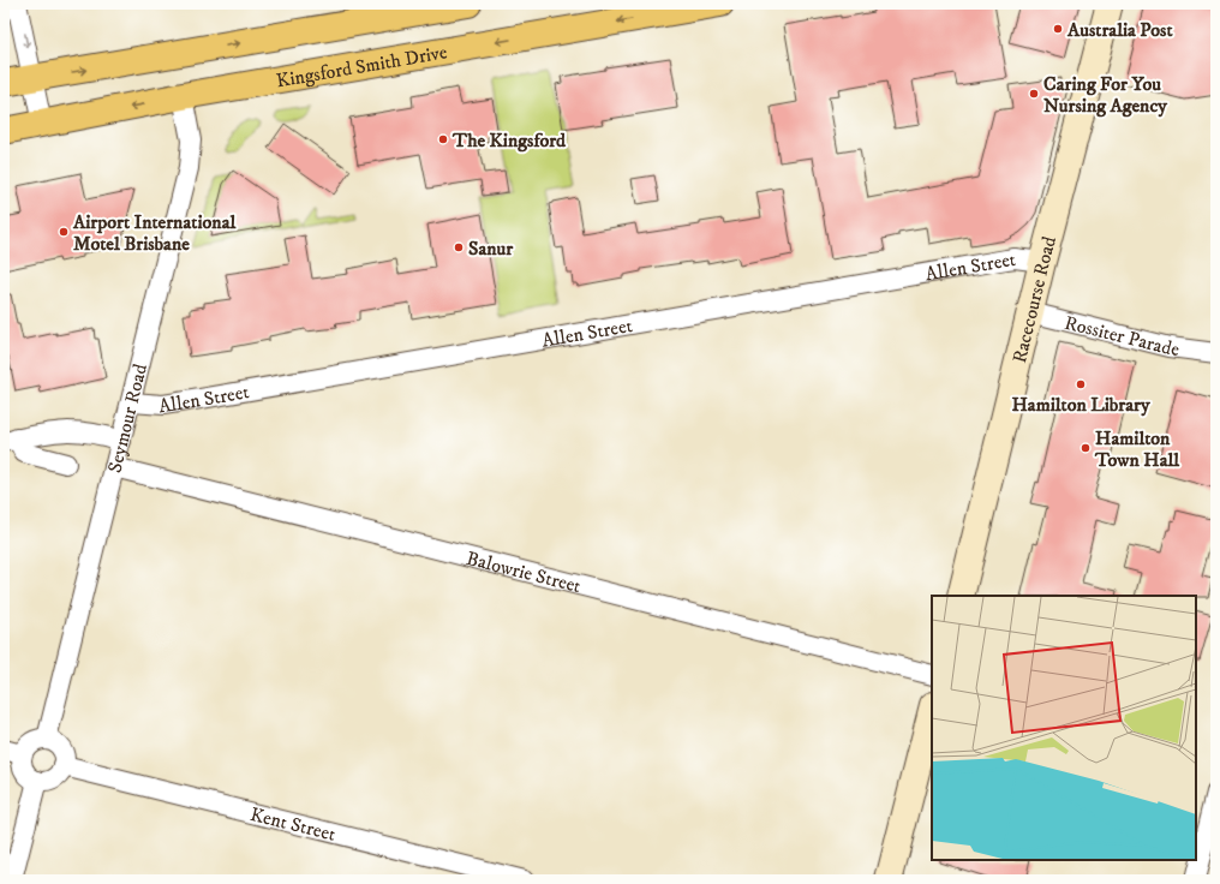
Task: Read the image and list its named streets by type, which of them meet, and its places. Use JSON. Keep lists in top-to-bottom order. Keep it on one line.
{"streets":{"highway":["Kingsford Smith Drive"],"street":["Allen Street","Racecourse Road","Rossiter Parade","Seymour Road","Balowrie Street","Kent Street"]},"crossings":[["Kingsford Smith Drive","Seymour Road"],["Allen Street","Racecourse Road"],["Allen Street","Seymour Road"],["Racecourse Road","Rossiter Parade"],["Seymour Road","Balowrie Street"],["Seymour Road","Kent Street"]],"places":["Australia Post","Caring For You Nursing Agency","The Kingsford","Airport International Motel Brisbane","Sanur","Hamilton Library","Hamilton Town Hall"]}
